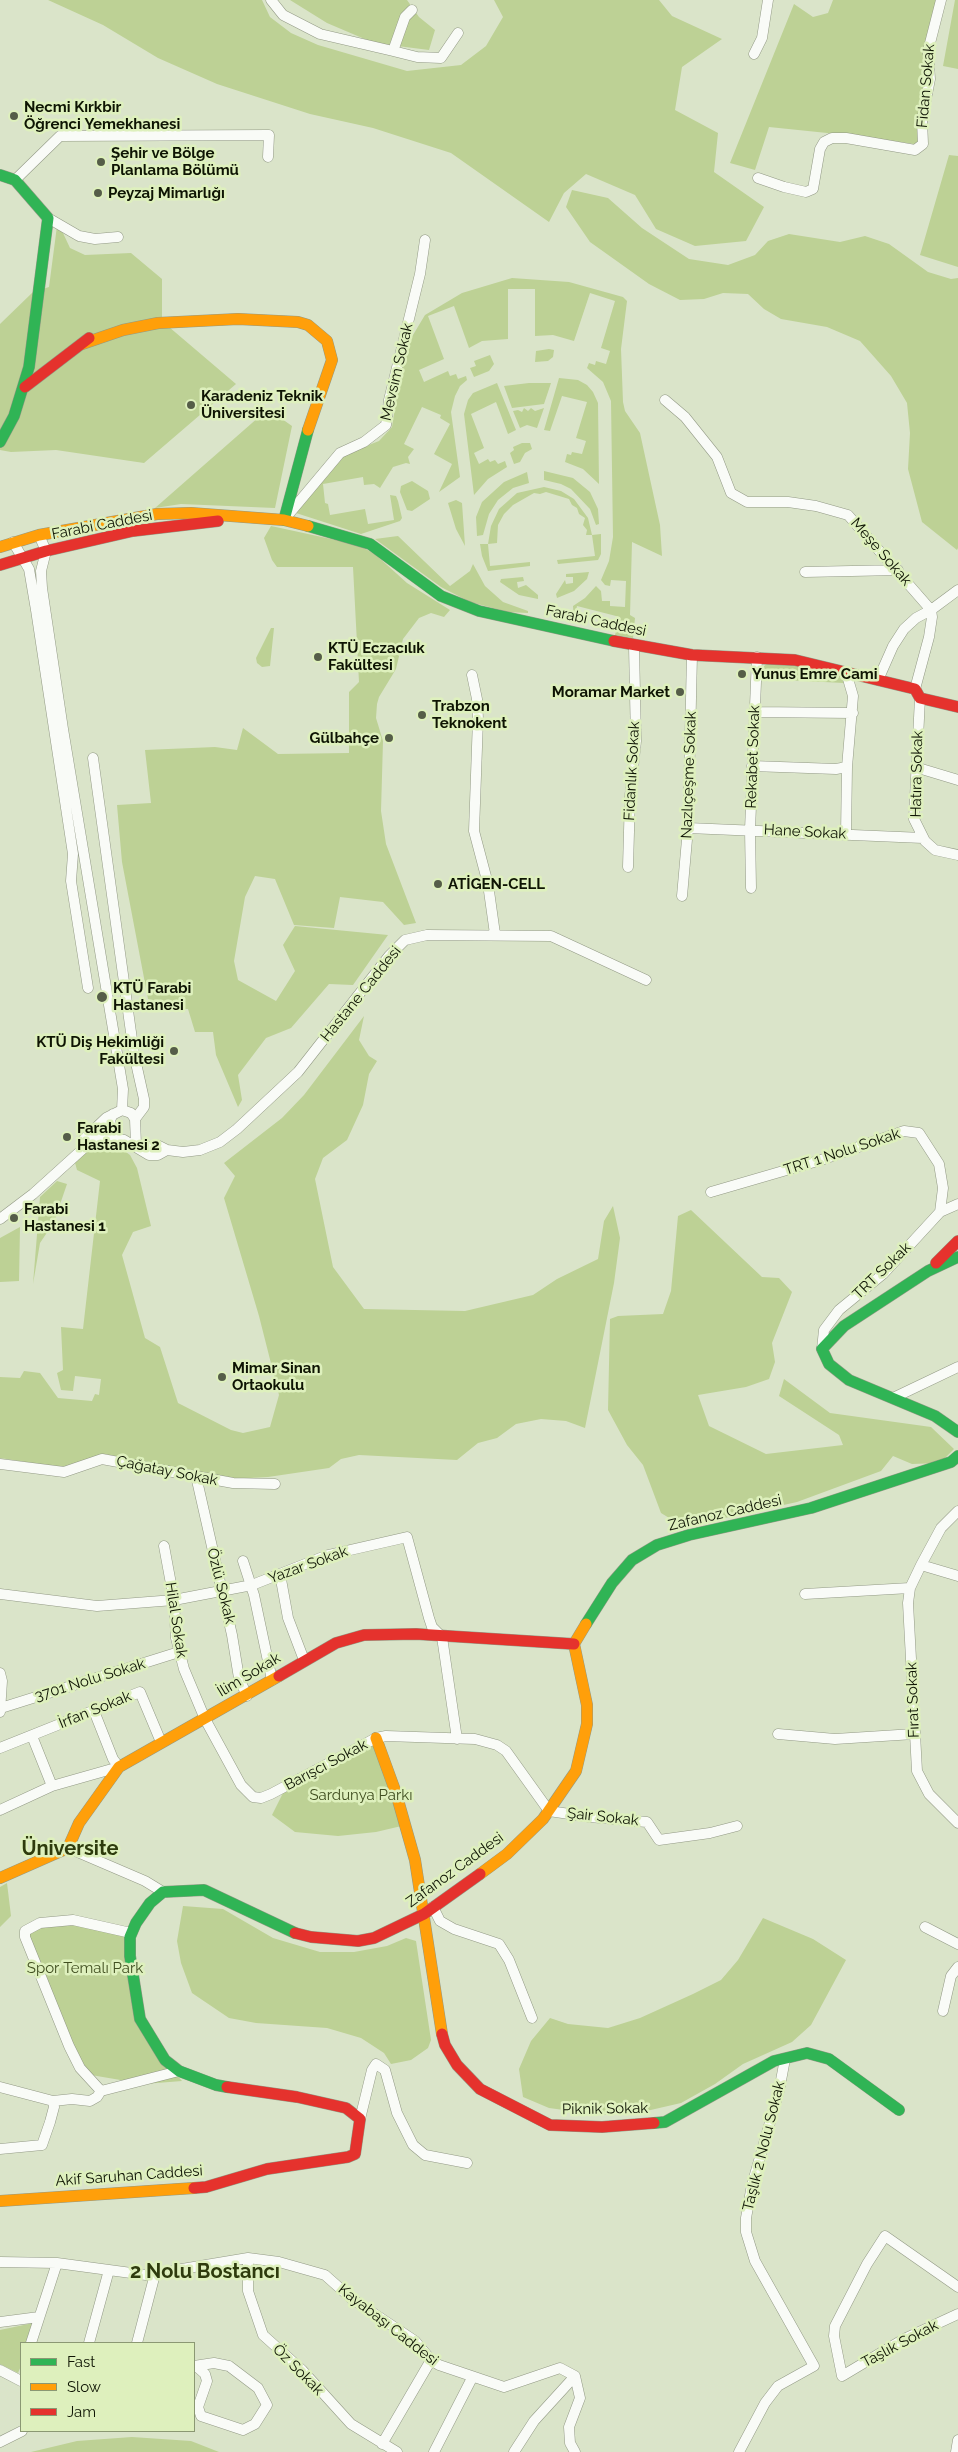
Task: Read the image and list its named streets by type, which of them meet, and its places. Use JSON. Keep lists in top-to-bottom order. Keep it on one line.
{"streets":{"street":["Fidan Sokak","Mevsim Sokak","Farabi Caddesi","Meşe Sokak","Rekabet Sokak","Fidanlık Sokak","Hatıra Sokak","Nazlıçeşme Sokak","Hane Sokak","Hastane Caddesi","TRT 1 Nolu Sokak","TRT Sokak","Çağatay Sokak","Zafanoz Caddesi","Yazar Sokak","Özlü Sokak","Hilal Sokak","İlim Sokak","3701 Nolu Sokak","Fırat Sokak","İrfan Sokak","Barışcı Sokak","Şair Sokak","Piknik Sokak","Taşlık 2 Nolu Sokak","Akif Saruhan Caddesi","Kayabaşı Caddesi","Taşlık Sokak","Öz Sokak"]},"crossings":[["Mevsim Sokak","Farabi Caddesi"],["Farabi Caddesi","Rekabet Sokak"],["Farabi Caddesi","Fidanlık Sokak"],["Farabi Caddesi","Hatıra Sokak"],["Farabi Caddesi","Nazlıçeşme Sokak"],["Meşe Sokak","Hatıra Sokak"],["Rekabet Sokak","Hane Sokak"],["Hatıra Sokak","Hane Sokak"],["Nazlıçeşme Sokak","Hane Sokak"],["TRT 1 Nolu Sokak","TRT Sokak"],["Çağatay Sokak","Özlü Sokak"],["Zafanoz Caddesi","İlim Sokak"],["Zafanoz Caddesi","Barışcı Sokak"],["Zafanoz Caddesi","Şair Sokak"],["Zafanoz Caddesi","Piknik Sokak"],["Yazar Sokak","Özlü Sokak"],["Yazar Sokak","Hilal Sokak"],["Yazar Sokak","İlim Sokak"],["Yazar Sokak","Barışcı Sokak"],["Özlü Sokak","İlim Sokak"],["Hilal Sokak","İlim Sokak"],["Hilal Sokak","3701 Nolu Sokak"],["Hilal Sokak","Barışcı Sokak"],["İlim Sokak","İrfan Sokak"],["İlim Sokak","Barışcı Sokak"],["Barışcı Sokak","Şair Sokak"],["Barışcı Sokak","Piknik Sokak"],["Piknik Sokak","Taşlık 2 Nolu Sokak"],["Kayabaşı Caddesi","Öz Sokak"]],"districts":["Üniversite","2 Nolu Bostancı"],"parks":["Sardunya Parkı","Spor Temalı Park"],"places":["Necmi Kırkbir Öğrenci Yemekhanesi","Şehir ve Bölge Planlama Bölümü","Peyzaj Mimarlığı","Karadeniz Teknik Üniversitesi","KTÜ Eczacılık Fakültesi","Yunus Emre Cami","Moramar Market","Trabzon Teknokent","Gülbahçe","ATİGEN-CELL","KTÜ Farabi Hastanesi","KTÜ Diş Hekimliği Fakültesi","Farabi Hastanesi 2","Farabi Hastanesi 1","Mimar Sinan Ortaokulu"],"legend":["Fast","Slow","Jam"]}
